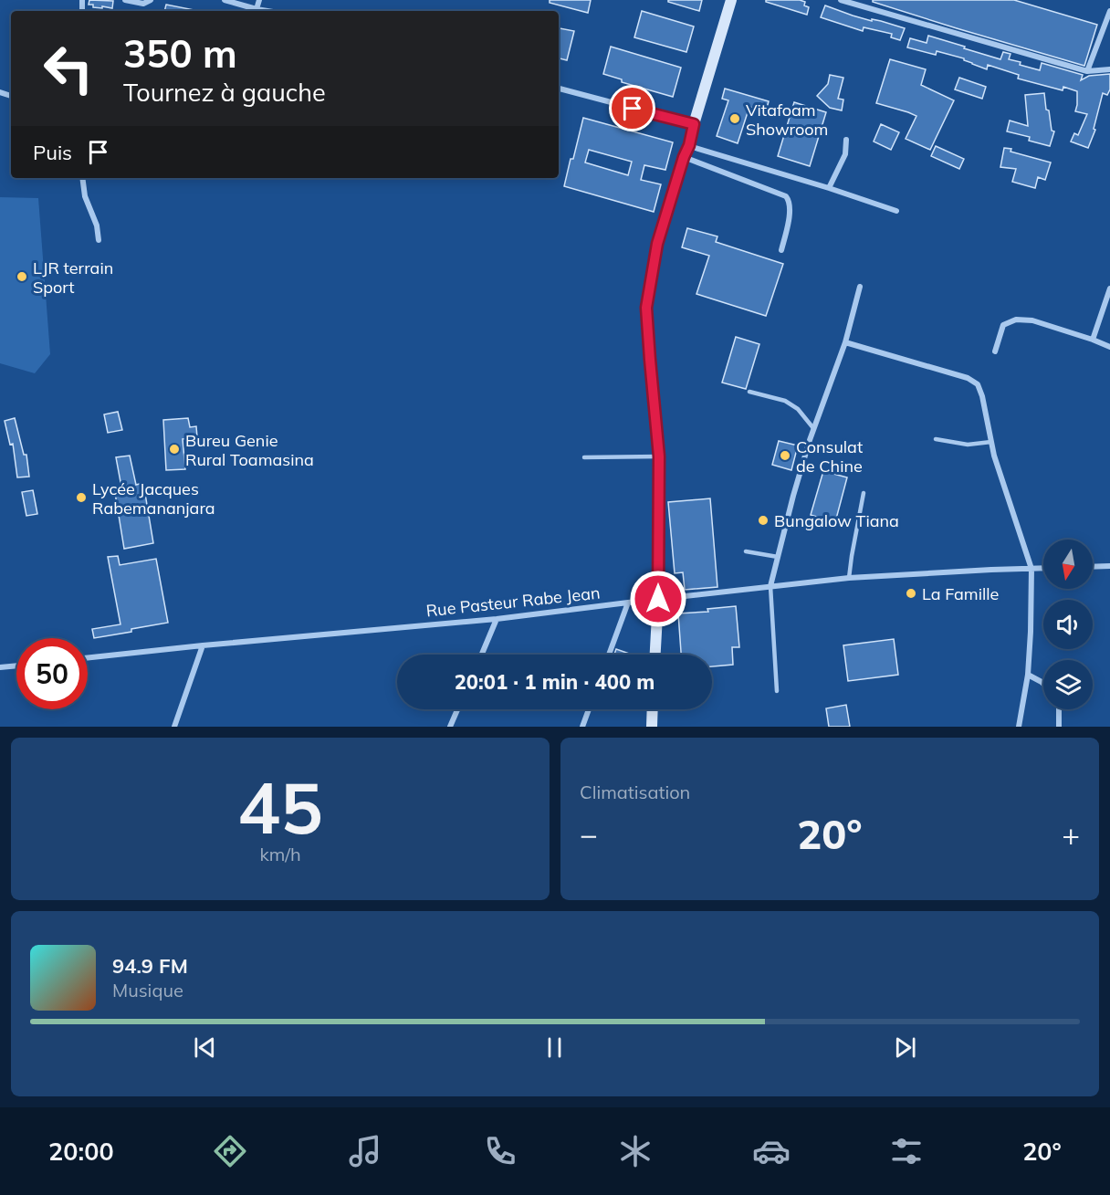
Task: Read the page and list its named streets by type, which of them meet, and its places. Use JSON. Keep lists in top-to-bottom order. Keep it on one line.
{"streets":{"street":["Rue Pasteur Rabe Jean"]},"places":["Vitafoam Showroom","LJR terrain Sport","Bureu Genie Rural Toamasina","Consulat de Chine","Lycée Jacques Rabemananjara","Bungalow Tiana","La Famille"],"north":"bottom","page":{"turn":["350 m","Tournez à gauche"],"then":"Puis","limit":"50","trip":"20:01 · 1 min · 400 m","tile":[["45","km/h"],"Climatisation"],"heat":["−","20°","+"],"song":["94.9 FM","Musique"],"tabs":["20:00","20°"]}}
